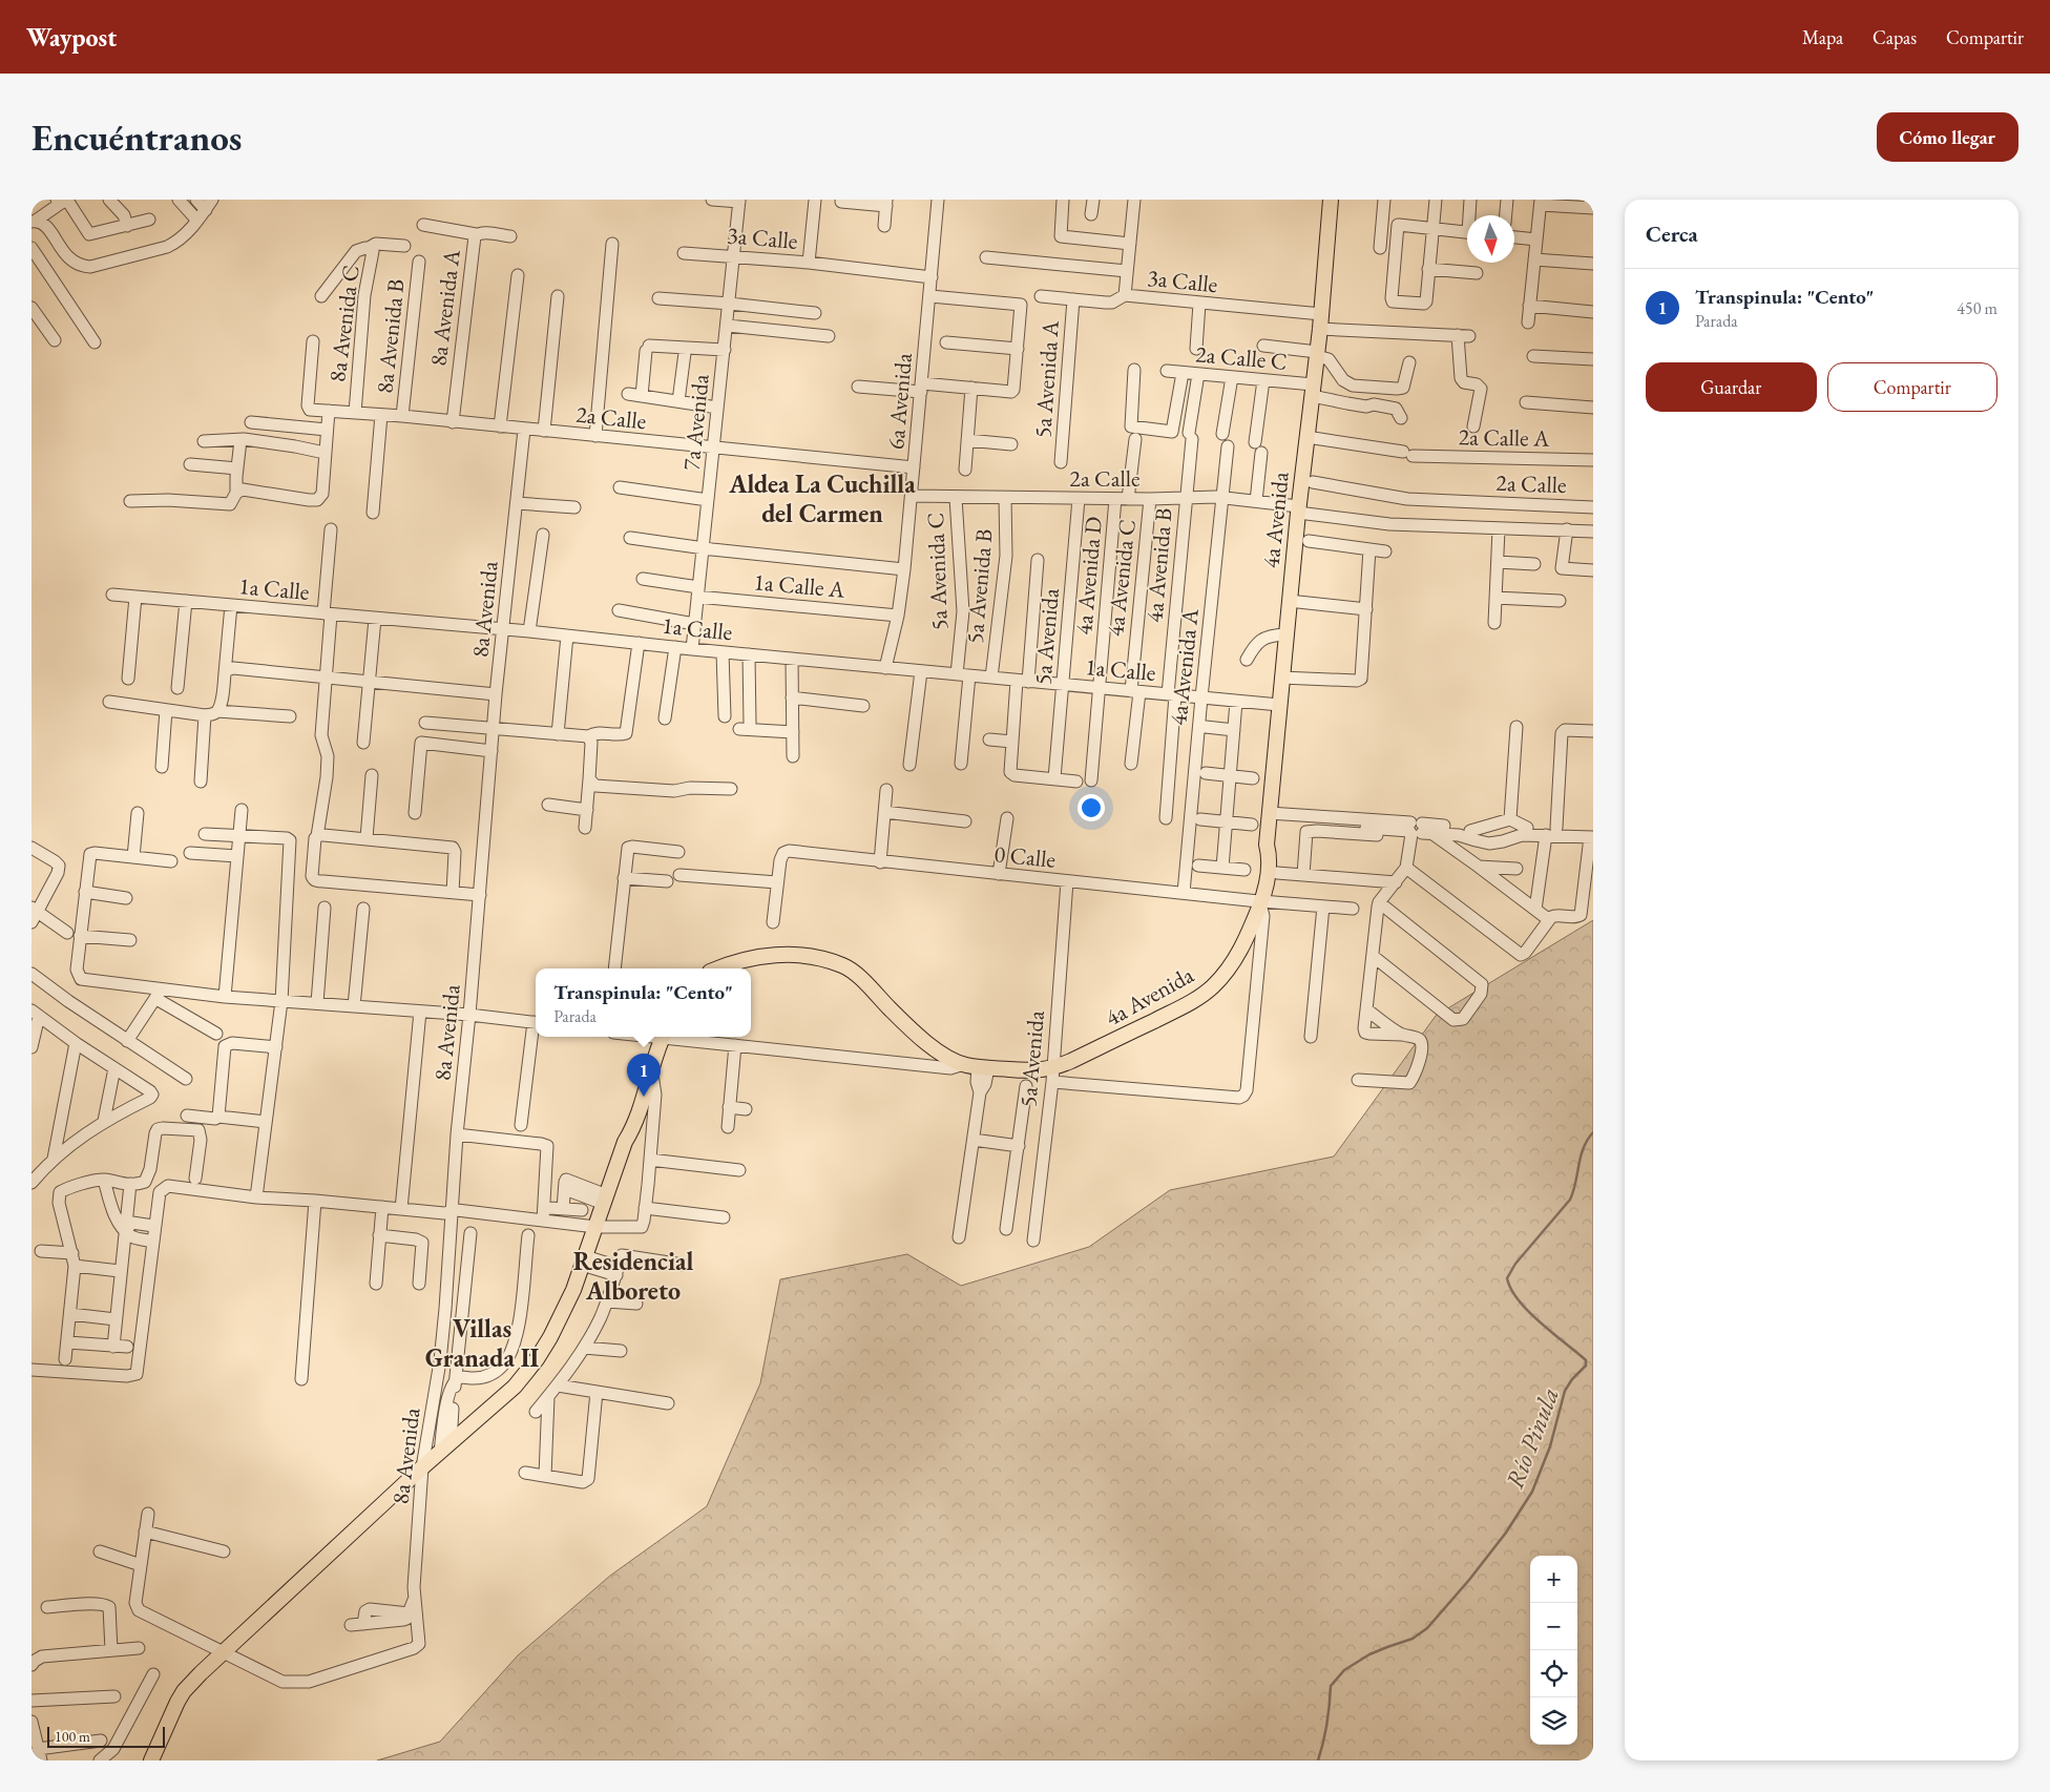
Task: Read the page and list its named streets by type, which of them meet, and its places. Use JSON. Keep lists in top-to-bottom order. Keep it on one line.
{"streets":{"main road":["4a Avenida"],"street":["3a Calle","8a Avenida A","8a Avenida C","8a Avenida B","2a Calle C","5a Avenida A","6a Avenida","2a Calle","7a Avenida","2a Calle A","4a Avenida B","5a Avenida C","4a Avenida D","4a Avenida C","1a Calle A","5a Avenida B","1a Calle","8a Avenida","5a Avenida","4a Avenida A","0 Calle"]},"crossings":[["3a Calle","5a Avenida A"],["3a Calle","6a Avenida"],["3a Calle","7a Avenida"],["3a Calle","4a Avenida"],["8a Avenida A","2a Calle"],["8a Avenida C","2a Calle"],["8a Avenida B","2a Calle"],["2a Calle C","4a Avenida"],["2a Calle C","4a Avenida B"],["6a Avenida","2a Calle"],["6a Avenida","1a Calle A"],["6a Avenida","1a Calle"],["2a Calle","7a Avenida"],["2a Calle","4a Avenida"],["2a Calle","4a Avenida B"],["2a Calle","5a Avenida C"],["2a Calle","4a Avenida D"],["2a Calle","4a Avenida C"],["2a Calle","5a Avenida B"],["2a Calle","8a Avenida"],["2a Calle","5a Avenida"],["2a Calle","4a Avenida A"],["7a Avenida","1a Calle A"],["7a Avenida","1a Calle"],["2a Calle A","4a Avenida"],["4a Avenida","1a Calle"],["4a Avenida","5a Avenida"],["4a Avenida","0 Calle"],["4a Avenida B","1a Calle"],["5a Avenida C","1a Calle"],["4a Avenida D","1a Calle"],["4a Avenida C","1a Calle"],["5a Avenida B","1a Calle"],["1a Calle","8a Avenida"],["1a Calle","5a Avenida"],["1a Calle","4a Avenida A"],["5a Avenida","0 Calle"],["4a Avenida A","0 Calle"]],"districts":["Aldea La Cuchilla del Carmen","Residencial Alboreto","Villas Granada II"],"water":["Río Pinula"],"scale_bar":"100 m","north":"bottom","page":{"header":"Waypost","nav":["Mapa","Capas","Compartir"],"buttons":["Cómo llegar",["Guardar","Compartir"]],"title":"Encuéntranos","heading":"Cerca","list":[{"mark":"1","name":"Transpinula: \"Cento\"","note":"Parada","value":"450 m"}],"popup":["Transpinula: \"Cento\"","Parada"],"pins":"1","map_buttons":["+","−"],"scale":"100 m"}}
